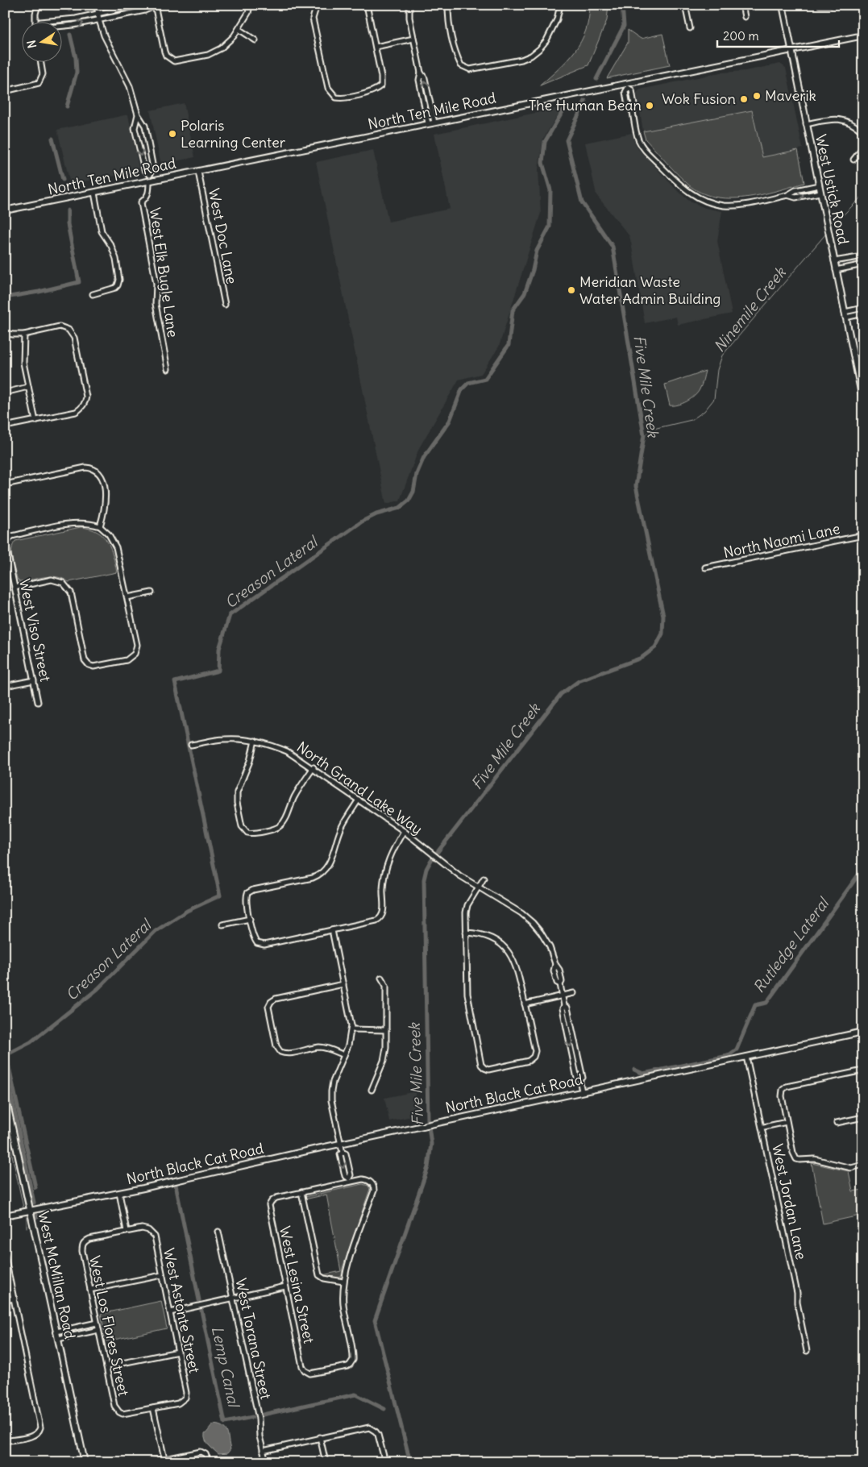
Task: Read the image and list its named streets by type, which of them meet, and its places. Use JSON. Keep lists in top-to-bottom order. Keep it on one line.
{"streets":{"main road":["North Ten Mile Road","West Ustick Road","North Black Cat Road","West McMillan Road"],"street":["West Doc Lane","West Elk Bugle Lane","North Naomi Lane","West Viso Street","North Grand Lake Way","West Jordan Lane","West Lesina Street","West Astonte Street","West Los Flores Street","West Torana Street"]},"crossings":[["North Ten Mile Road","West Ustick Road"],["North Ten Mile Road","West Doc Lane"],["North Ten Mile Road","West Elk Bugle Lane"],["North Grand Lake Way","North Black Cat Road"],["North Black Cat Road","West Jordan Lane"],["North Black Cat Road","West McMillan Road"],["West Astonte Street","West Los Flores Street"]],"water":["Ninemile Creek","Five Mile Creek","Creason Lateral","Rutledge Lateral","Lemp Canal"],"places":["Maverik","Wok Fusion","The Human Bean","Polaris Learning Center","Meridian Waste Water Admin Building"],"scale_bar":"200 m","north":"left"}
